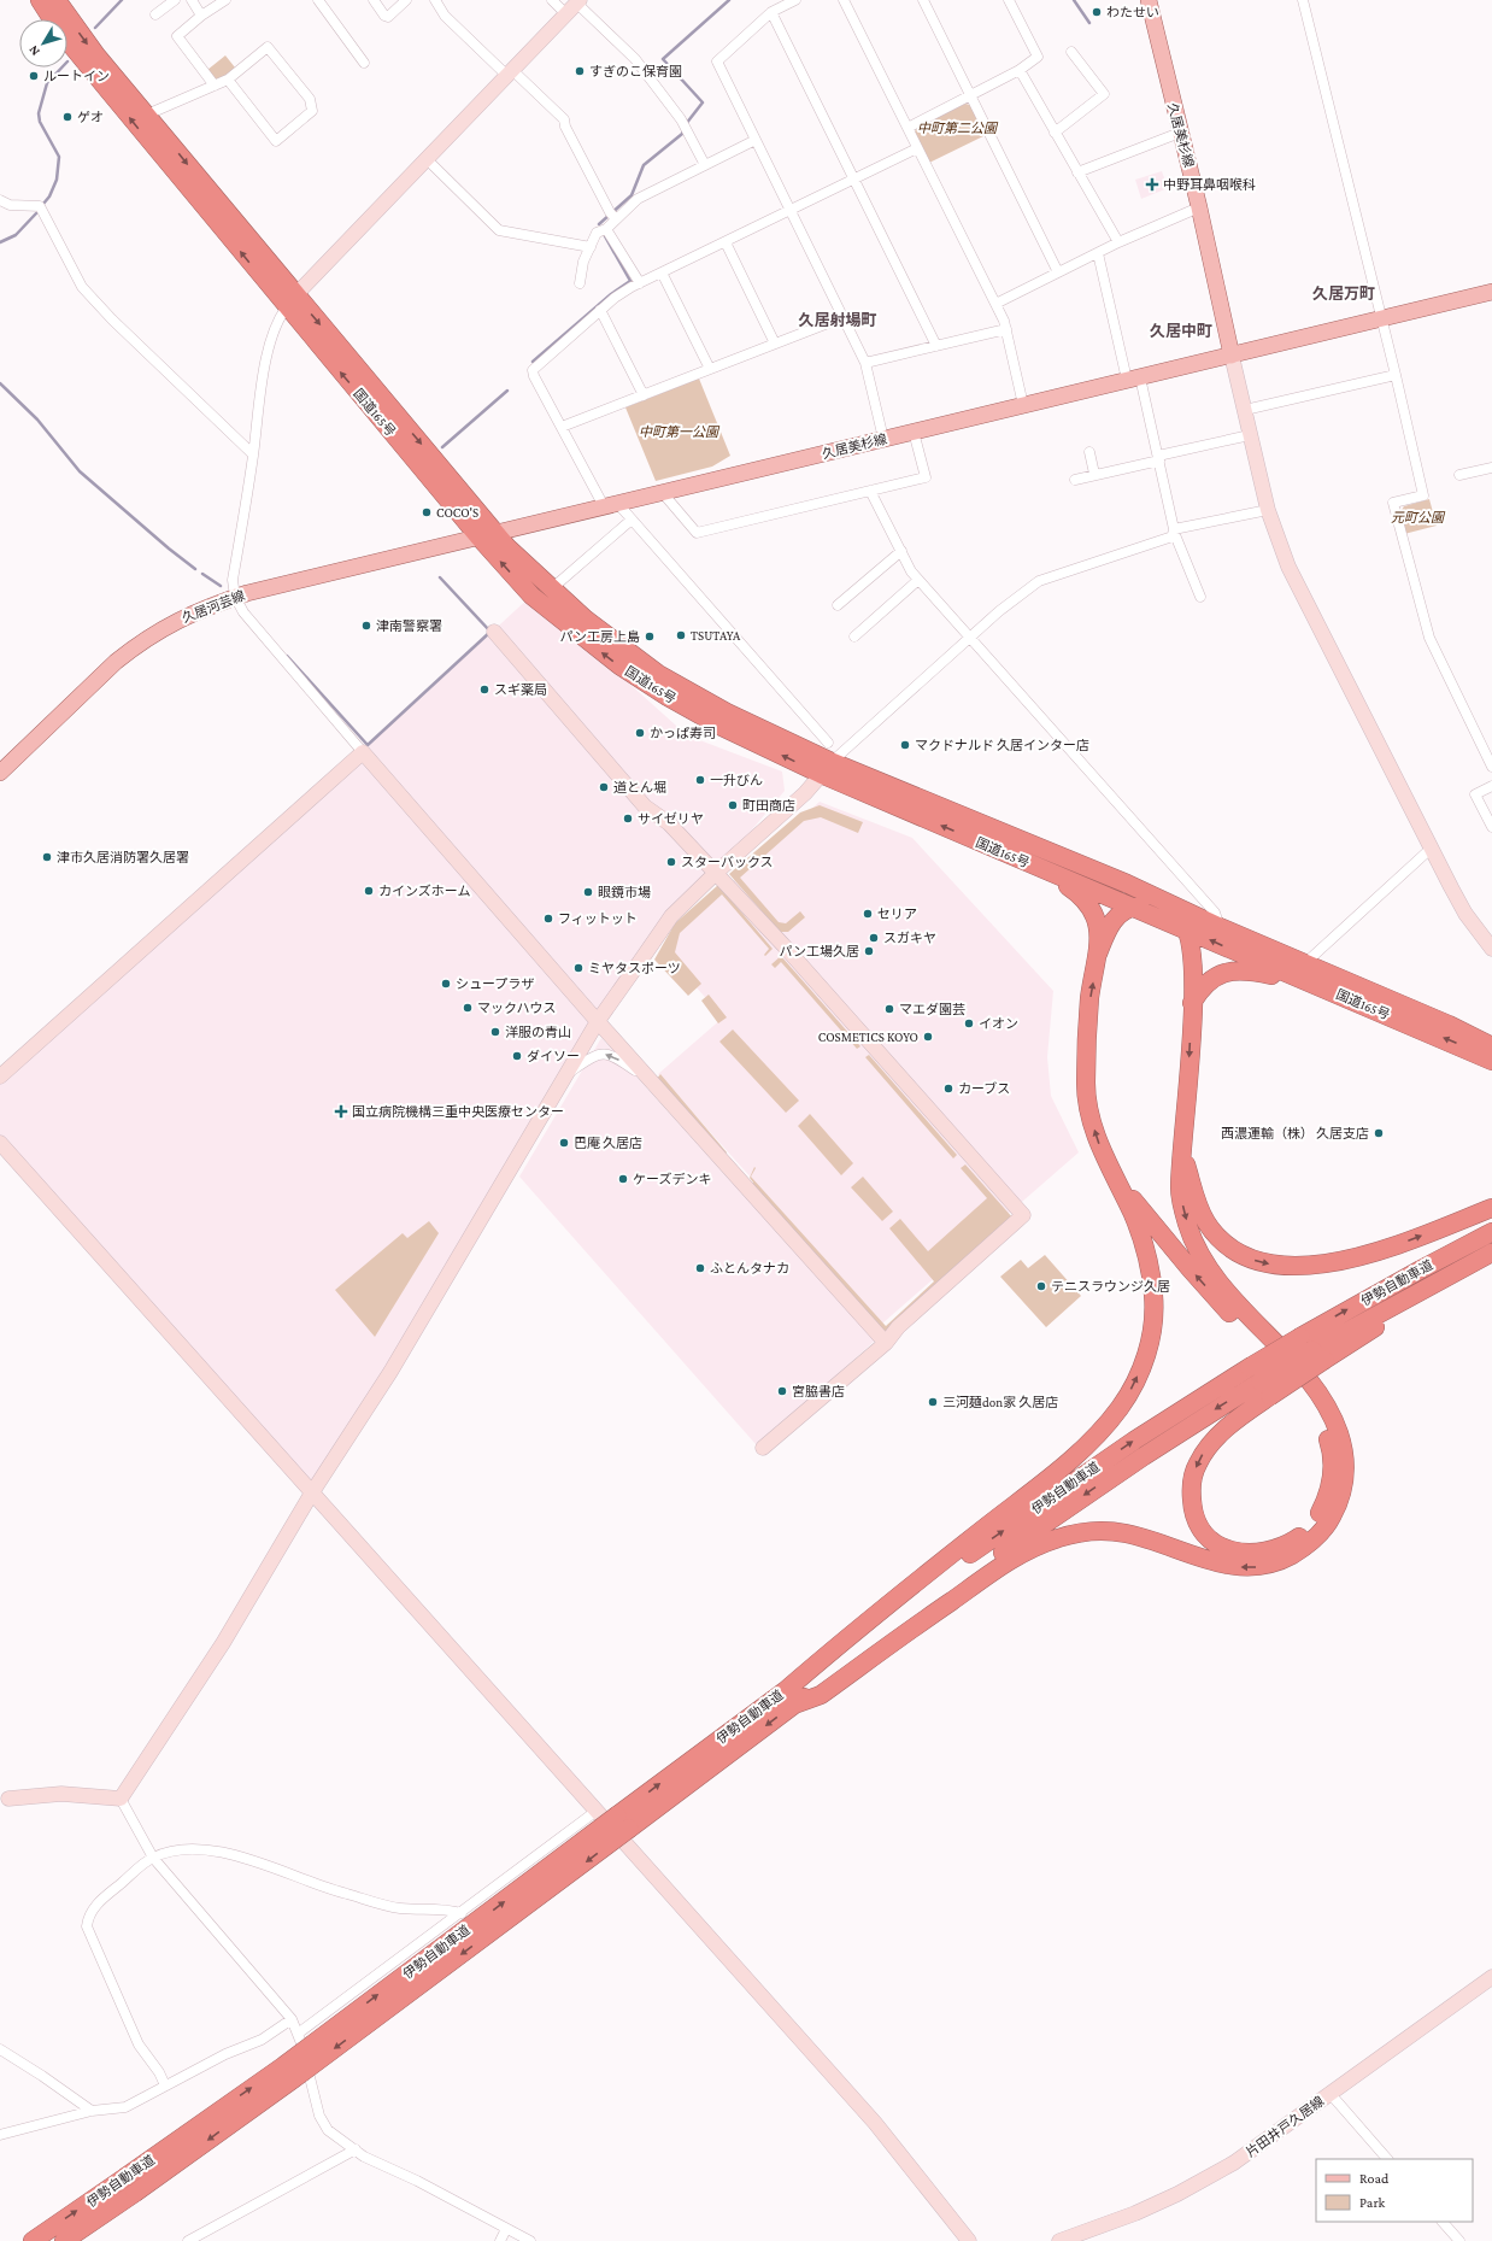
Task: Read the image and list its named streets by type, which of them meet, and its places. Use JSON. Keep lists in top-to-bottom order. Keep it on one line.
{"streets":{"highway":["国道165号","伊勢自動車道"],"main road":["久居美杉線","久居河芸線"],"street":["片田井戸久居線"]},"crossings":[["久居美杉線","国道165号"],["久居美杉線","久居河芸線"],["国道165号","久居河芸線"]],"districts":["久居万町","久居射場町","久居中町"],"parks":["中町第二公園","中町第一公園","元町公園"],"places":{"other":["わたせい","すぎのこ保育園","ルートイン","ゲオ","COCO'S","津南警察署","TSUTAYA","パン工房上島","スギ薬局","かっぱ寿司","マクドナルド 久居インター店","一升びん","道とん堀","町田商店","サイゼリヤ","津市久居消防署久居署","スターバックス","カインズホーム","眼鏡市場","セリア","フィットット","スガキヤ","パン工場久居","ミヤタスポーツ","シュープラザ","マックハウス","マエダ園芸","イオン","洋服の青山","COSMETICS KOYO","ダイソー","カーブス","西濃運輸（株） 久居支店","巴庵 久居店","ケーズデンキ","ふとんタナカ","テニスラウンジ久居","宮脇書店","三河麺don家 久居店"],"health":["中野耳鼻咽喉科","国立病院機構三重中央医療センター"]},"legend":["Road","Park"],"north":"bottom left"}
